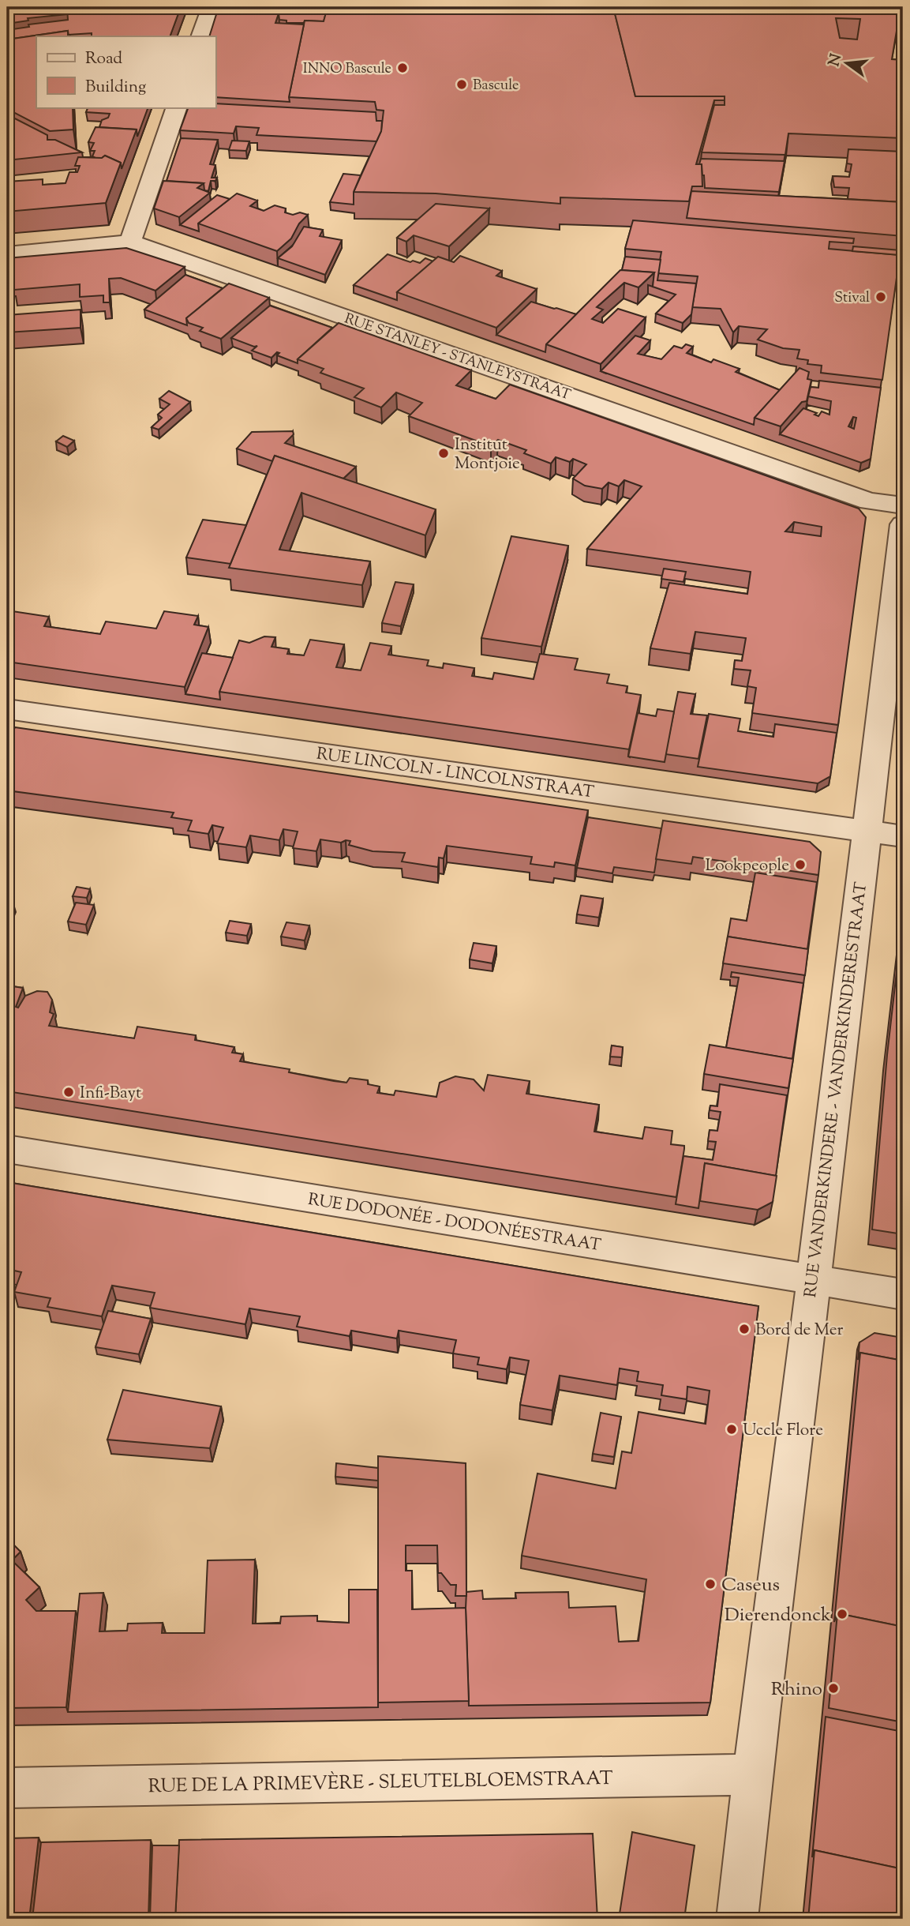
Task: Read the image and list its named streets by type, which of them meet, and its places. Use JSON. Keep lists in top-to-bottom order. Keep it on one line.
{"streets":{"street":["RUE STANLEY - STANLEYSTRAAT","RUE LINCOLN - LINCOLNSTRAAT","RUE VANDERKINDERE - VANDERKINDERESTRAAT","RUE DODONÉE - DODONÉESTRAAT","RUE DE LA PRIMEVÈRE - SLEUTELBLOEMSTRAAT"]},"crossings":[["RUE LINCOLN - LINCOLNSTRAAT","RUE VANDERKINDERE - VANDERKINDERESTRAAT"],["RUE VANDERKINDERE - VANDERKINDERESTRAAT","RUE DODONÉE - DODONÉESTRAAT"],["RUE VANDERKINDERE - VANDERKINDERESTRAAT","RUE DE LA PRIMEVÈRE - SLEUTELBLOEMSTRAAT"]],"places":["INNO Bascule","Bascule","Stival","Institut Montjoie","Lookpeople","Infi-Bayt","Bord de Mer","Uccle Flore","Caseus","Dierendonck","Rhino"],"legend":["Road","Building"],"north":"left"}
